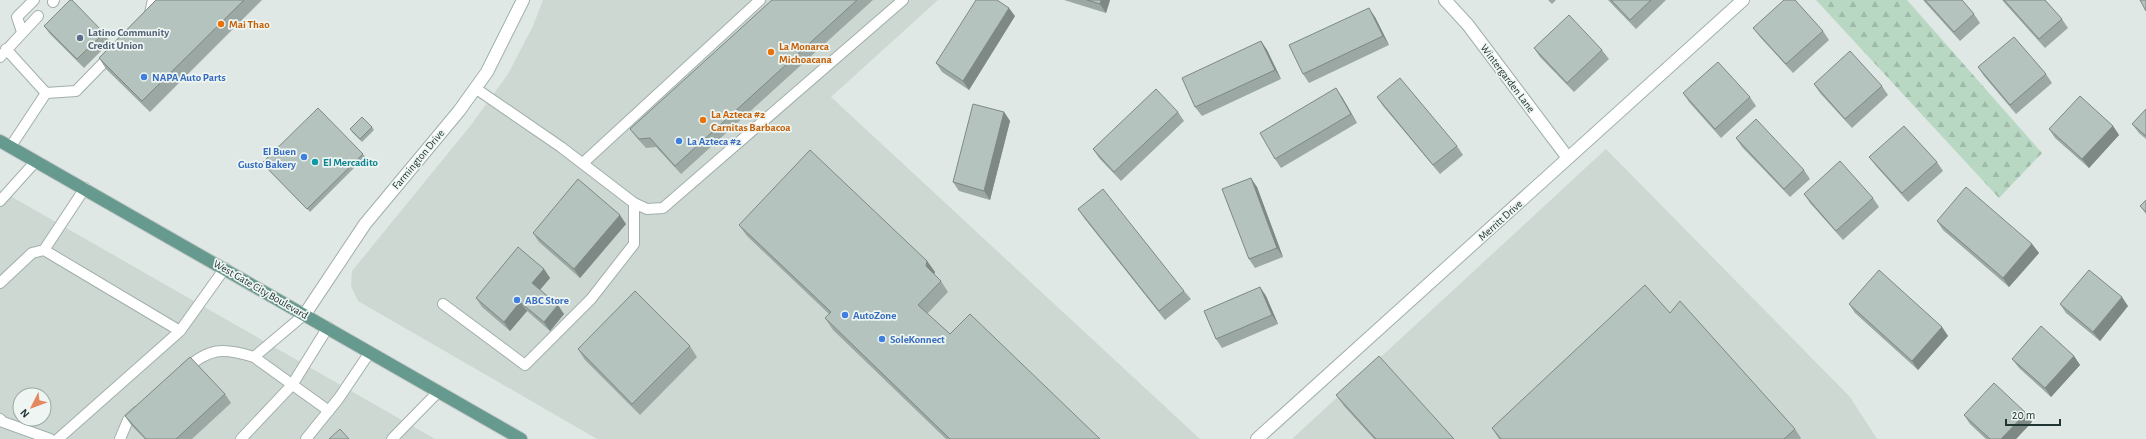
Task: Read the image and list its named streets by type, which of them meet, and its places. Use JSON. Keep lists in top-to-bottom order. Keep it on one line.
{"streets":{"main road":["West Gate City Boulevard"],"street":["Wintergarden Lane","Farmington Drive","Merritt Drive"]},"crossings":[["Wintergarden Lane","Merritt Drive"],["Farmington Drive","West Gate City Boulevard"]],"places":["Mai Thao","Latino Community Credit Union","La Monarca Michoacana","NAPA Auto Parts","La Azteca #2 Carnitas Barbacoa","La Azteca #2","El Buen Gusto Bakery","El Mercadito","ABC Store","AutoZone","SoleKonnect"],"scale_bar":"20 m","north":"bottom left"}
